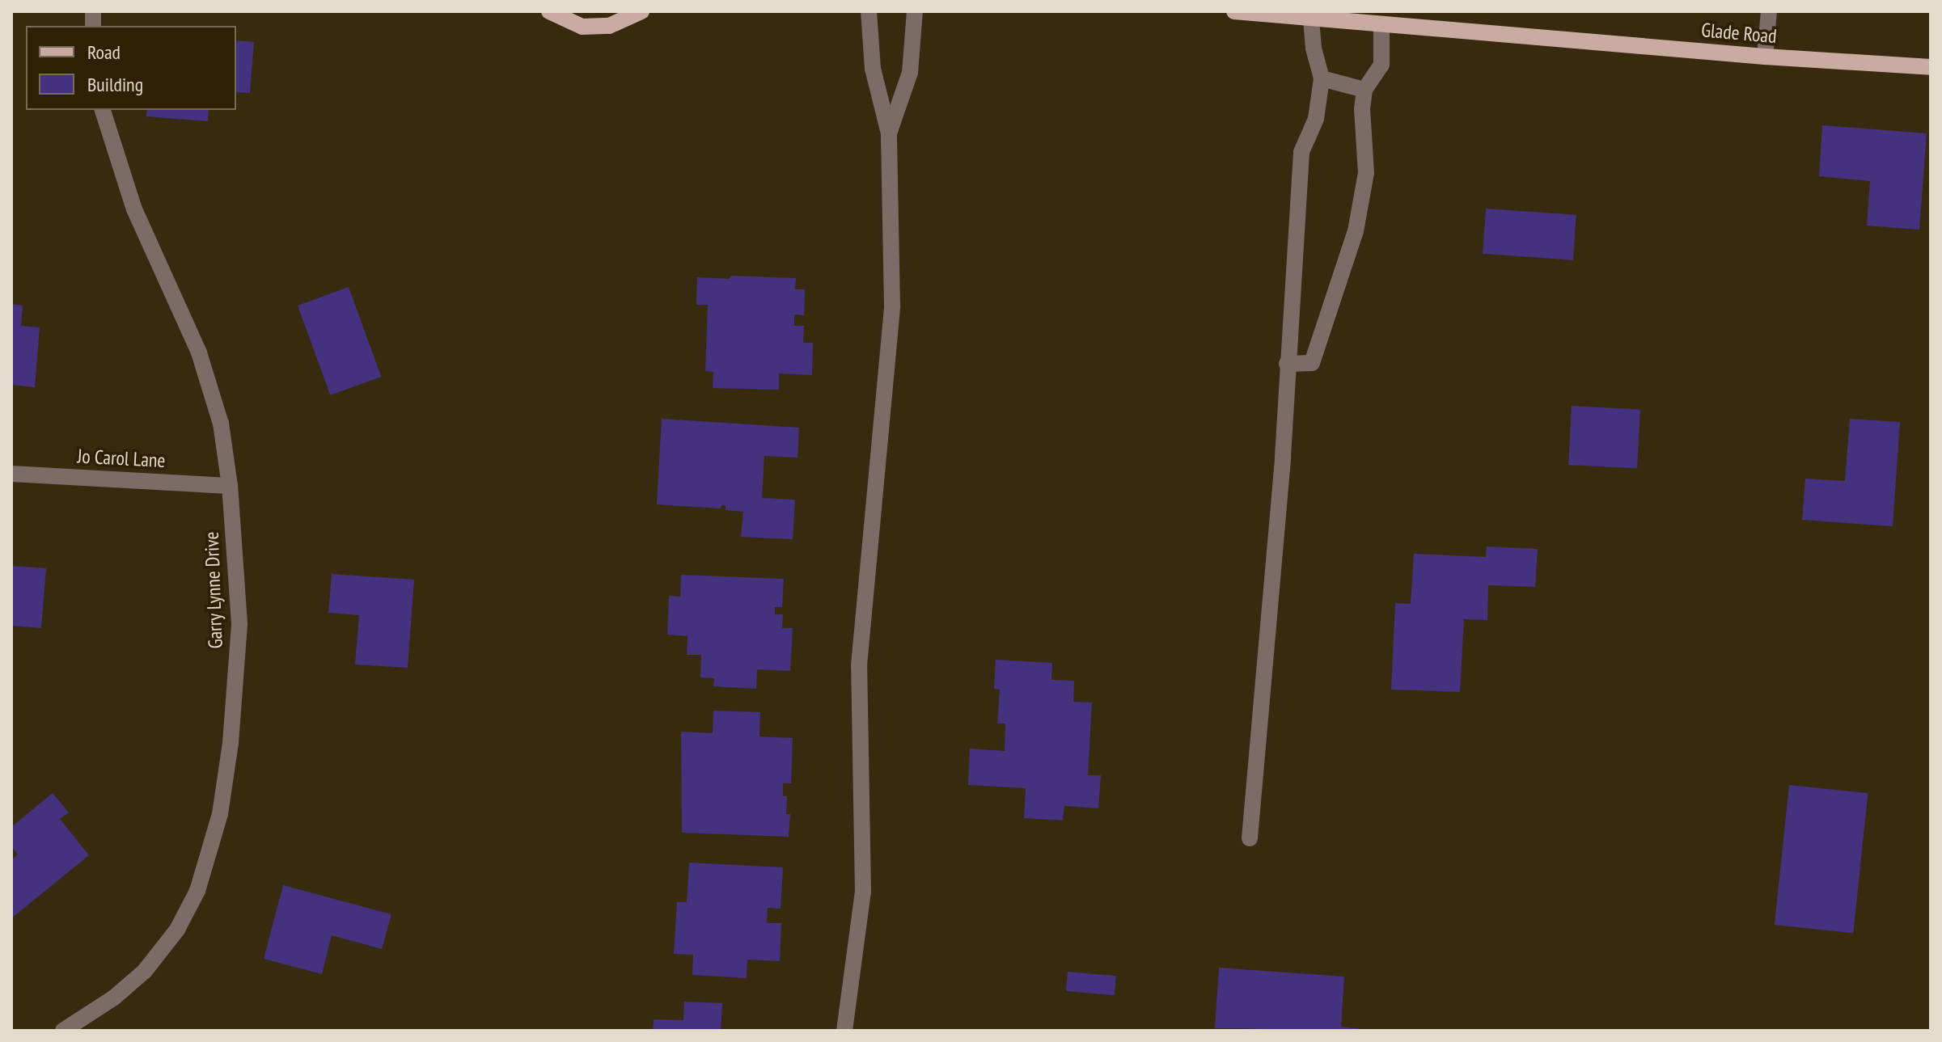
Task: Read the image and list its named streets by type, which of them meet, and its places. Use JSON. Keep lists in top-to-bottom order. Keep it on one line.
{"streets":{"main road":["Glade Road"],"street":["Jo Carol Lane","Garry Lynne Drive"]},"crossings":[["Jo Carol Lane","Garry Lynne Drive"]],"legend":["Road","Building"]}
